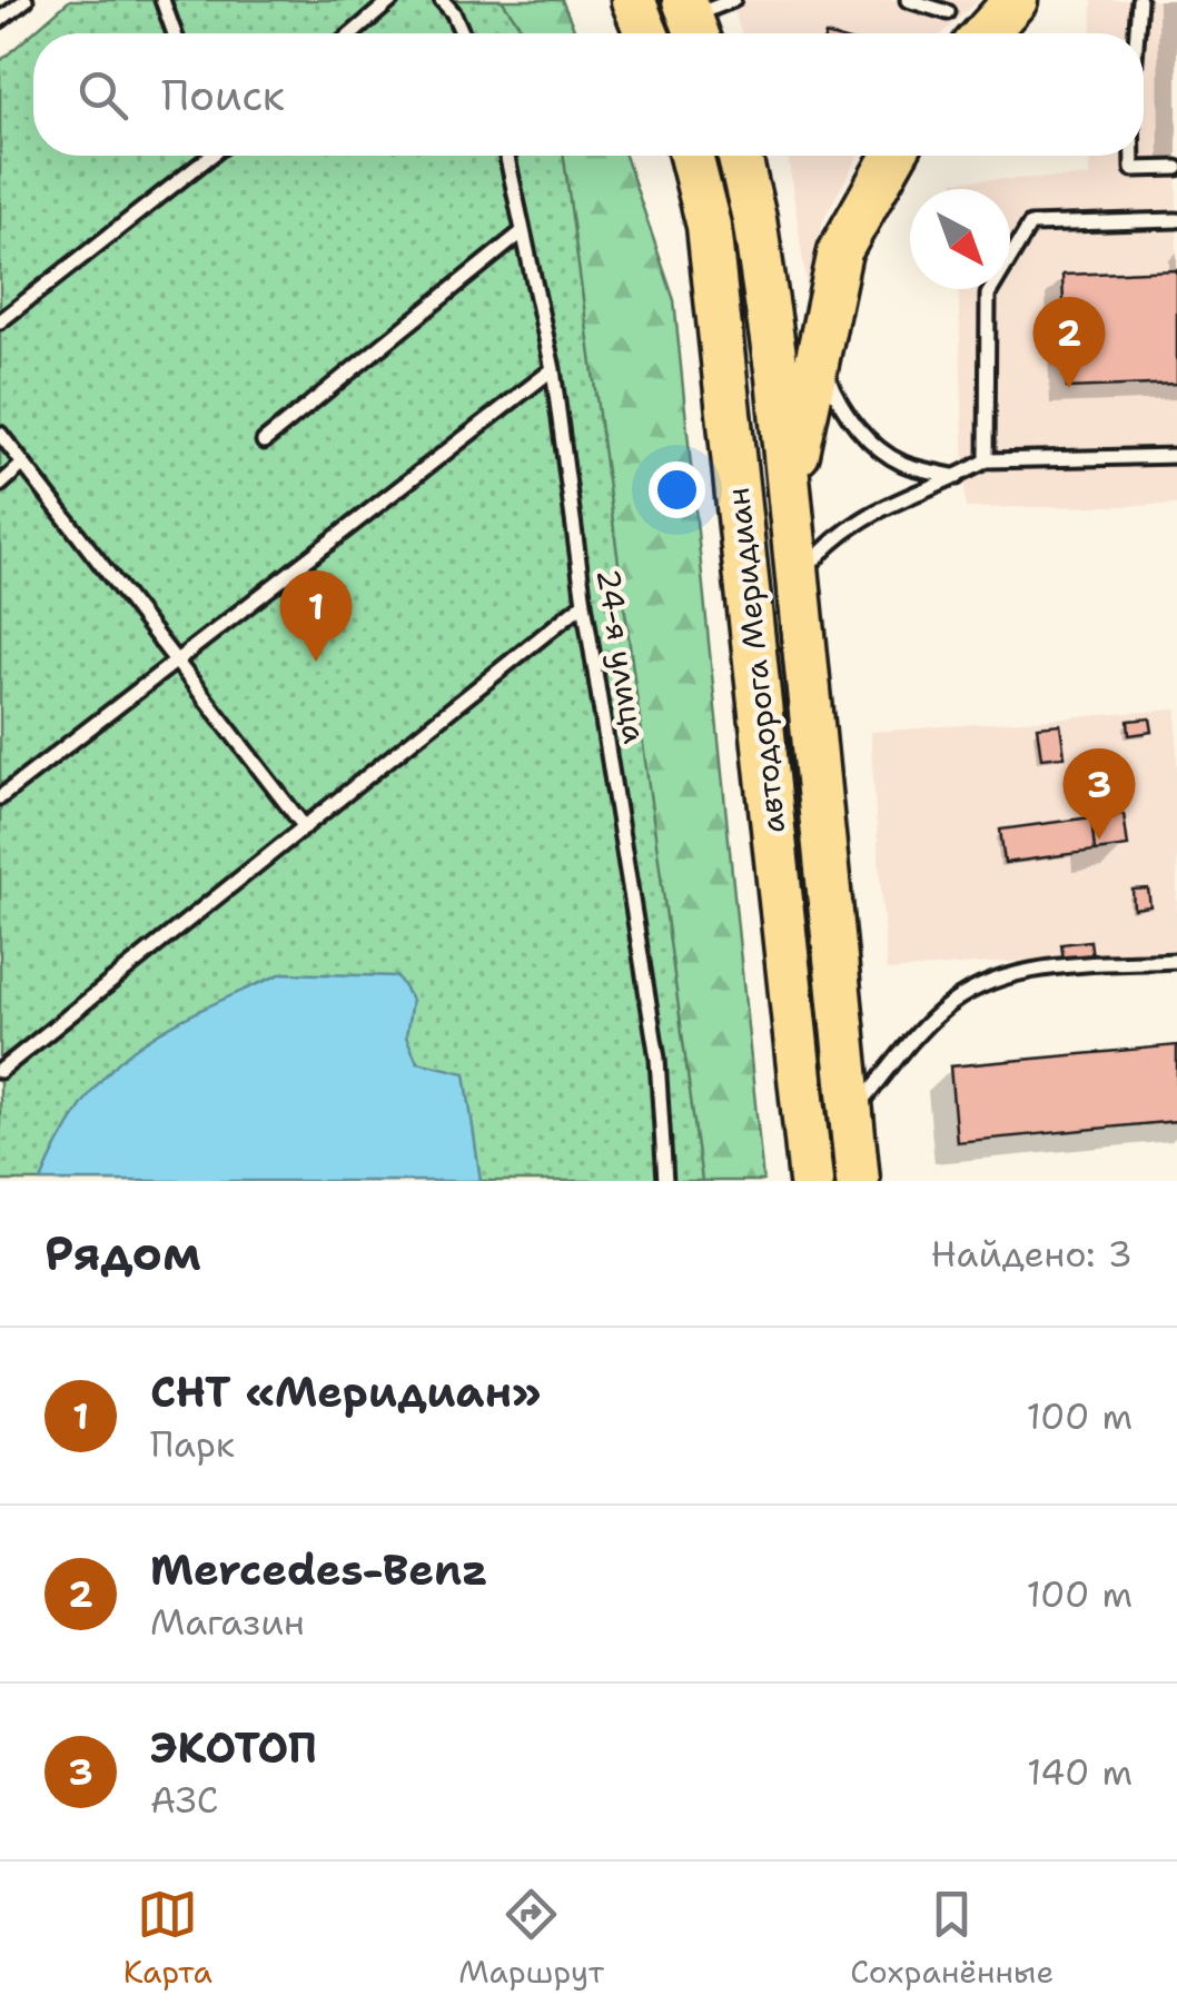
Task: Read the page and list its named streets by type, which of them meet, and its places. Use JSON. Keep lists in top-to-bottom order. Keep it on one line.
{"streets":{"main road":["автодорога Меридиан"],"lane":["24-я улица"]},"north":"bottom right","page":{"search":"Поиск","pins":["2","1","3"],"heading":["Рядом","Найдено: 3"],"list":[{"mark":"1","name":"СНТ «Меридиан»","note":"Парк","value":"100 m"},{"mark":"2","name":"Mercedes-Benz","note":"Магазин","value":"100 m"},{"mark":"3","name":"ЭКОТОП","note":"АЗС","value":"140 m"}],"nav":["Карта","Маршрут","Сохранённые"]}}
